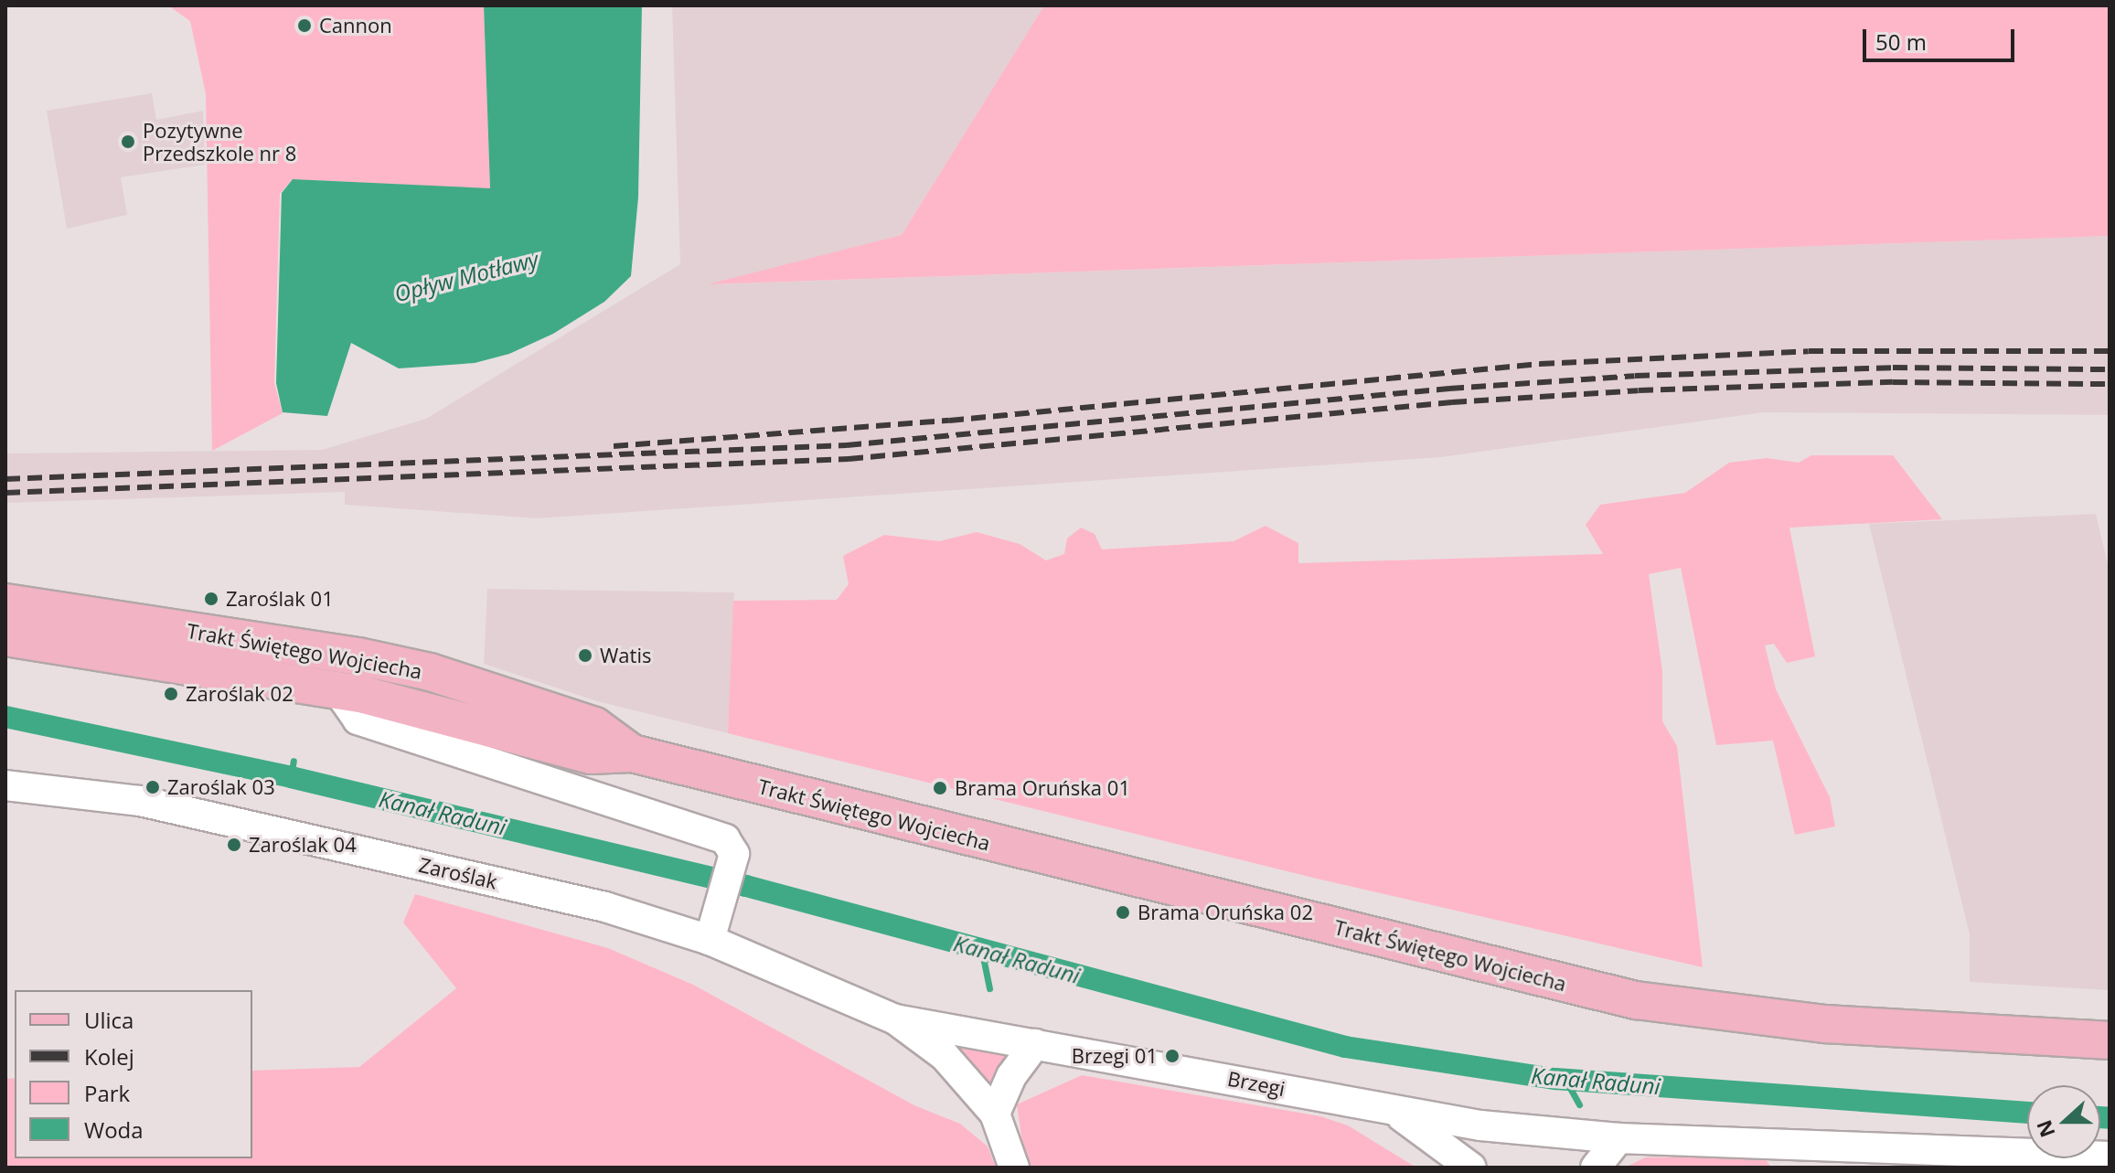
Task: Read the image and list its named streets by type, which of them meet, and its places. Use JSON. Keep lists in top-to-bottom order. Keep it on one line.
{"streets":{"main road":["Trakt Świętego Wojciecha"],"street":["Zaroślak","Brzegi"]},"crossings":[["Trakt Świętego Wojciecha","Zaroślak"],["Zaroślak","Brzegi"]],"water":["Opływ Motławy","Kanał Raduni"],"places":["Cannon","Pozytywne Przedszkole nr 8","Zaroślak 01","Watis","Zaroślak 02","Zaroślak 03","Brama Oruńska 01","Zaroślak 04","Brama Oruńska 02","Brzegi 01"],"legend":["Ulica","Kolej","Park","Woda"],"scale_bar":"50 m","north":"left"}
